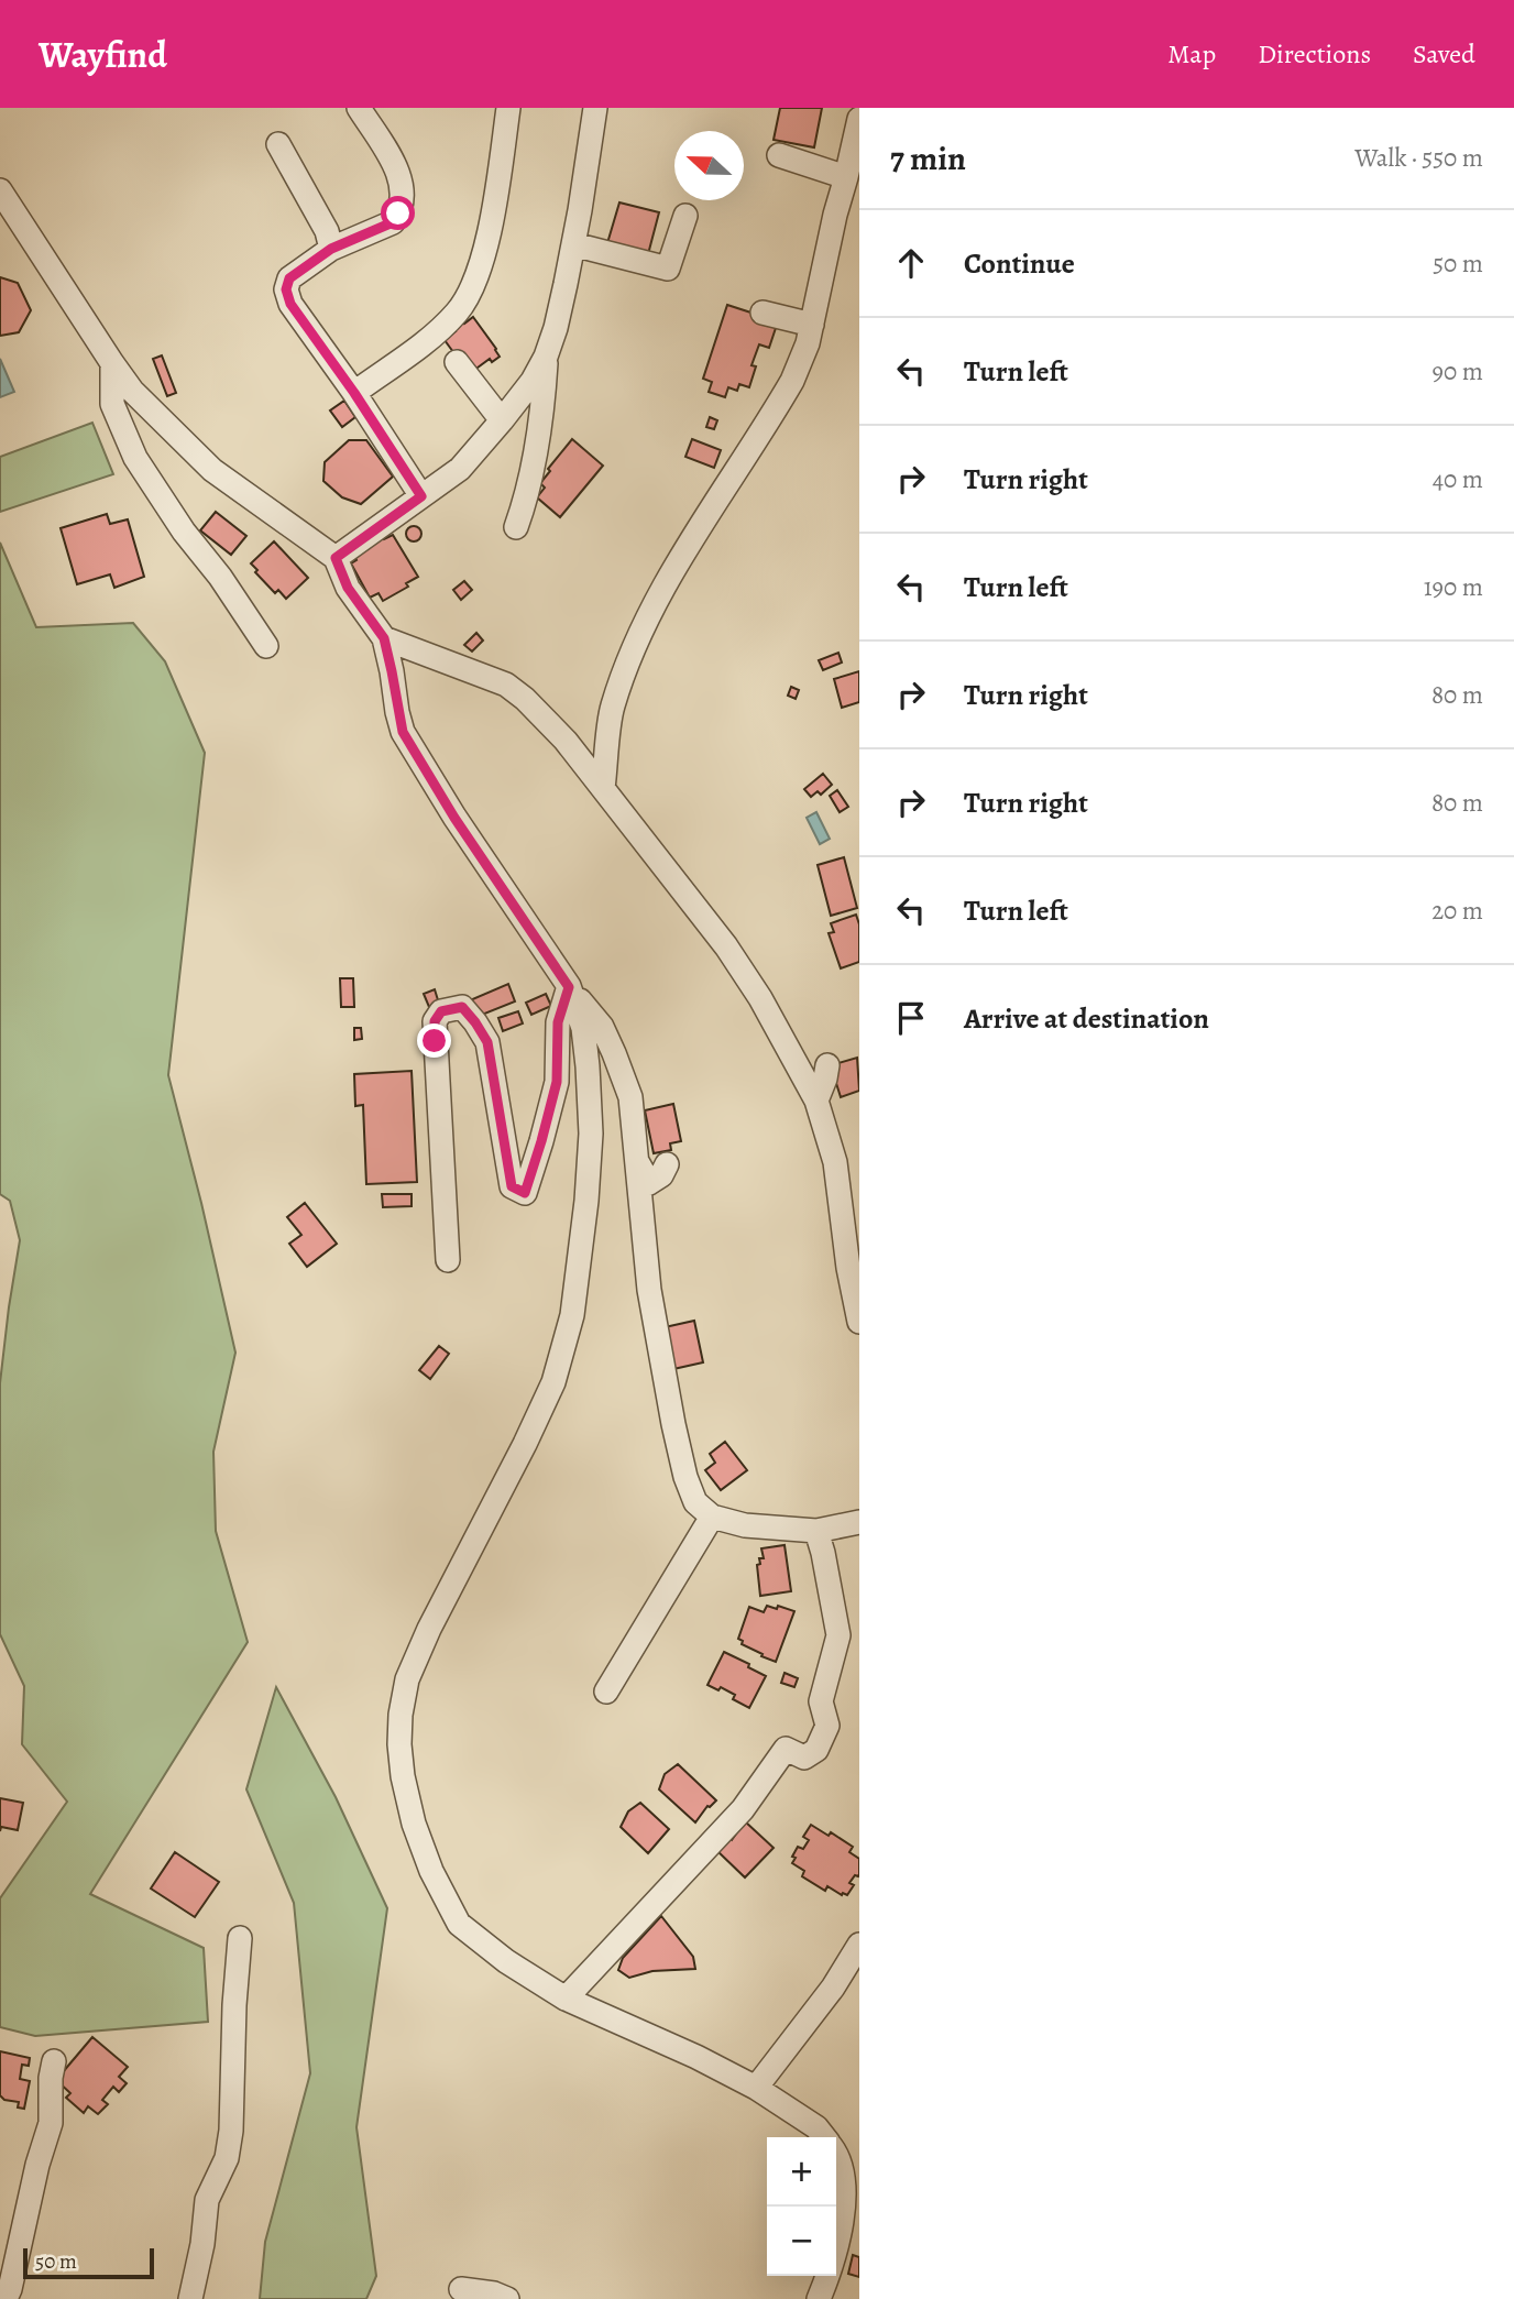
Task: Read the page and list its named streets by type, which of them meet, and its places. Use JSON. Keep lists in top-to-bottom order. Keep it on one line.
{"scale_bar":"50 m","north":"left","page":{"header":"Wayfind","nav":["Map","Directions","Saved"],"heading":["7 min","Walk · 550 m"],"list":[["Continue","50 m"],["Turn left","90 m"],["Turn right","40 m"],["Turn left","190 m"],["Turn right","80 m"],["Turn right","80 m"],["Turn left","20 m"],"Arrive at destination"],"map_buttons":["+","−"],"scale":"50 m"}}
